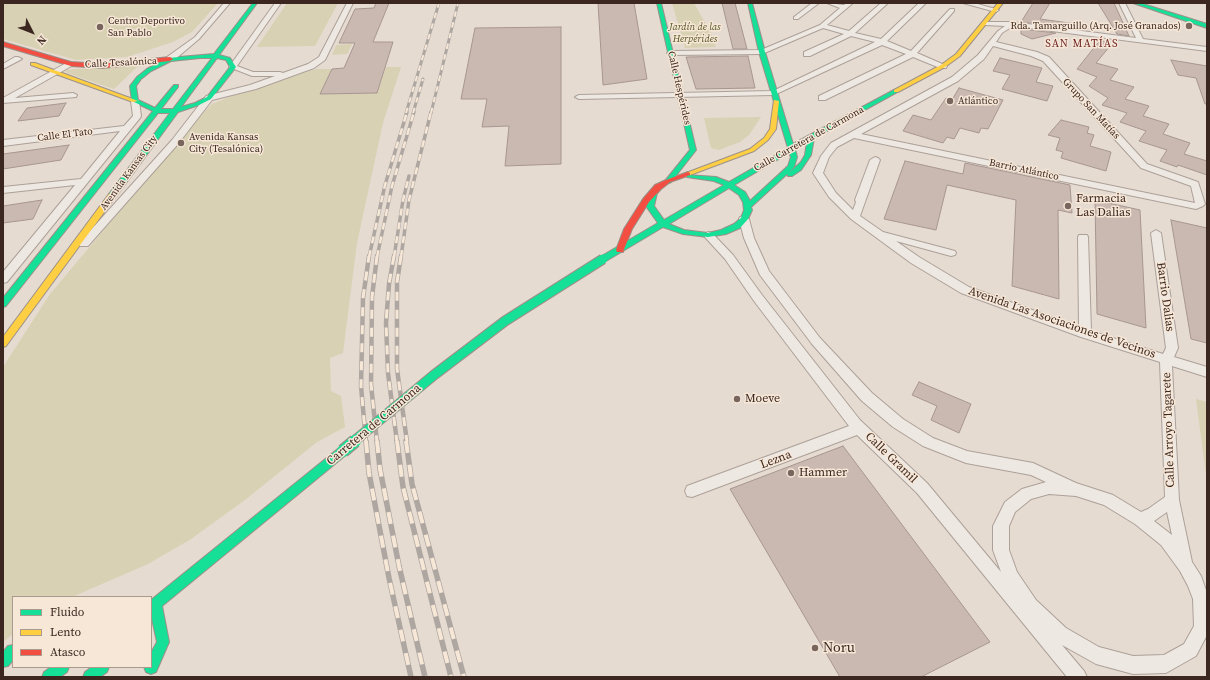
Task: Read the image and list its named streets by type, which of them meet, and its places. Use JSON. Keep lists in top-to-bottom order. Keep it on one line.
{"streets":{"main road":["Calle Tesalónica","Calle Hespérides","Calle Carretera de Carmona","Avenida Kansas City","Carretera de Carmona"],"street":["Grupo San Matías","Calle El Tato","Barrio Atlántico","Barrio Dalias","Avenida Las Asociaciones de Vecinos","Calle Arroyo Tagarete","Calle Gramil","Lezna"]},"crossings":[["Calle Tesalónica","Avenida Kansas City"],["Grupo San Matías","Barrio Atlántico"],["Calle Carretera de Carmona","Carretera de Carmona"],["Barrio Dalias","Avenida Las Asociaciones de Vecinos"],["Barrio Dalias","Calle Arroyo Tagarete"],["Avenida Las Asociaciones de Vecinos","Calle Arroyo Tagarete"],["Calle Gramil","Lezna"]],"districts":["SAN MATÍAS"],"parks":["Jardín de las Herpérides"],"places":["Rda. Tamarguillo (Arq. José Granados)","Centro Deportivo San Pablo","Atlántico","Avenida Kansas City (Tesalónica)","Farmacia Las Dalias","Moeve","Hammer","Noru"],"legend":["Fluido","Lento","Atasco"],"north":"bottom right"}
